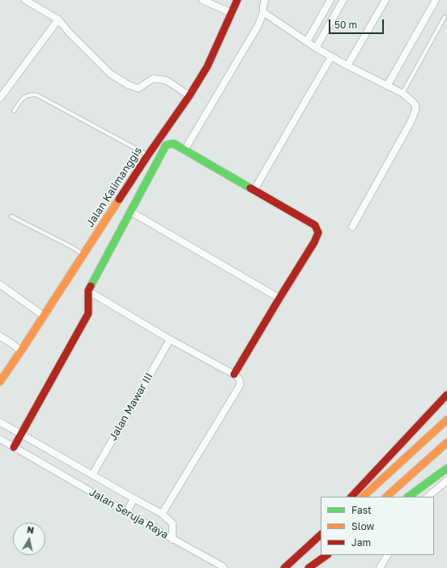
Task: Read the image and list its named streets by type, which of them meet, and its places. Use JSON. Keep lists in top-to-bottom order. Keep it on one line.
{"streets":{"main road":["Jalan Kalimanggis"],"street":["Jalan Mawar III","Jalan Seruja Raya"]},"crossings":[["Jalan Mawar III","Jalan Seruja Raya"]],"legend":["Fast","Slow","Jam"],"scale_bar":"50 m","north":"top"}
